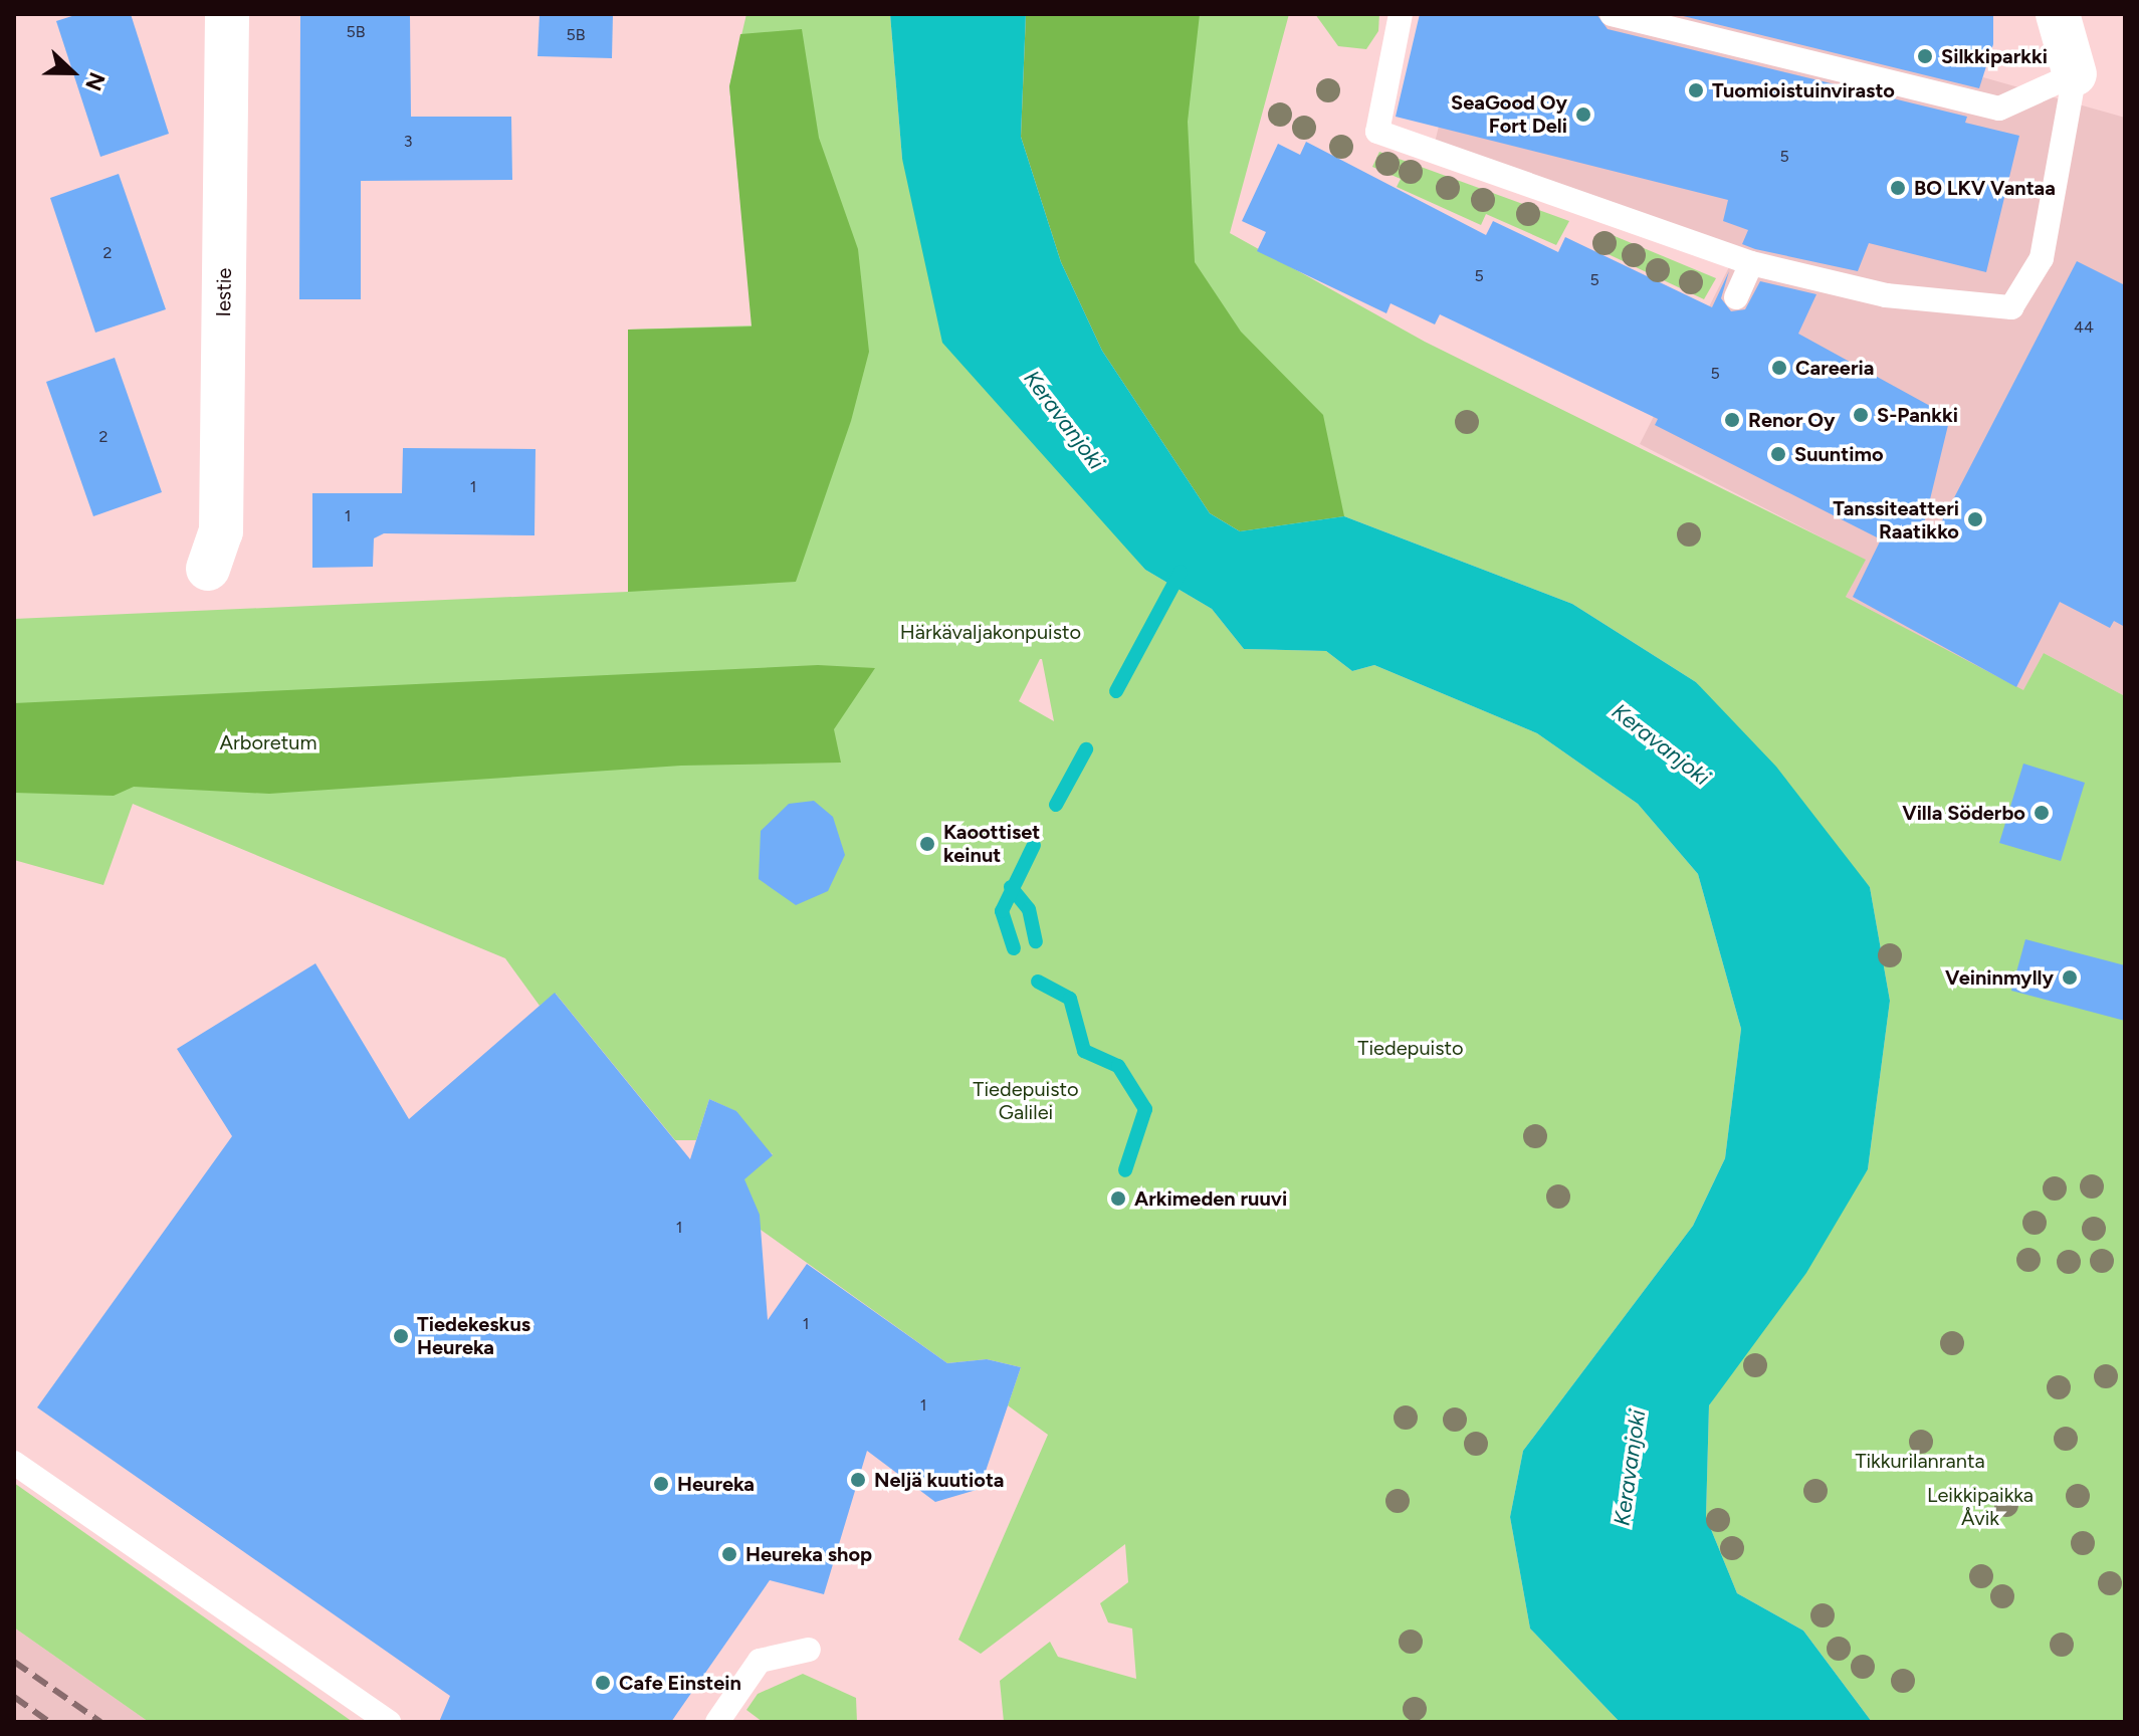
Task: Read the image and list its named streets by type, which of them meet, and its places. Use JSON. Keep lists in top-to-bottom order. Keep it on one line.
{"streets":{"street":["Iestie"]},"water":["Keravanjoki"],"parks":["Härkävaljakonpuisto","Arboretum","Tiedepuisto","Tiedepuisto Galilei","Tikkurilanranta","Leikkipaikka Åvik"],"places":["Silkkiparkki","Tuomioistuinvirasto","SeaGood Oy Fort Deli","BO LKV Vantaa","Careeria","S-Pankki","Renor Oy","Suuntimo","Tanssiteatteri Raatikko","Villa Söderbo","Kaoottiset keinut","Veininmylly","Arkimeden ruuvi","Tiedekeskus Heureka","Neljä kuutiota","Heureka","Heureka shop","Cafe Einstein"],"house_numbers":["5B","5B","3","5","2","5","5","44","5","2","1","1","1","1","1"],"north":"right"}
